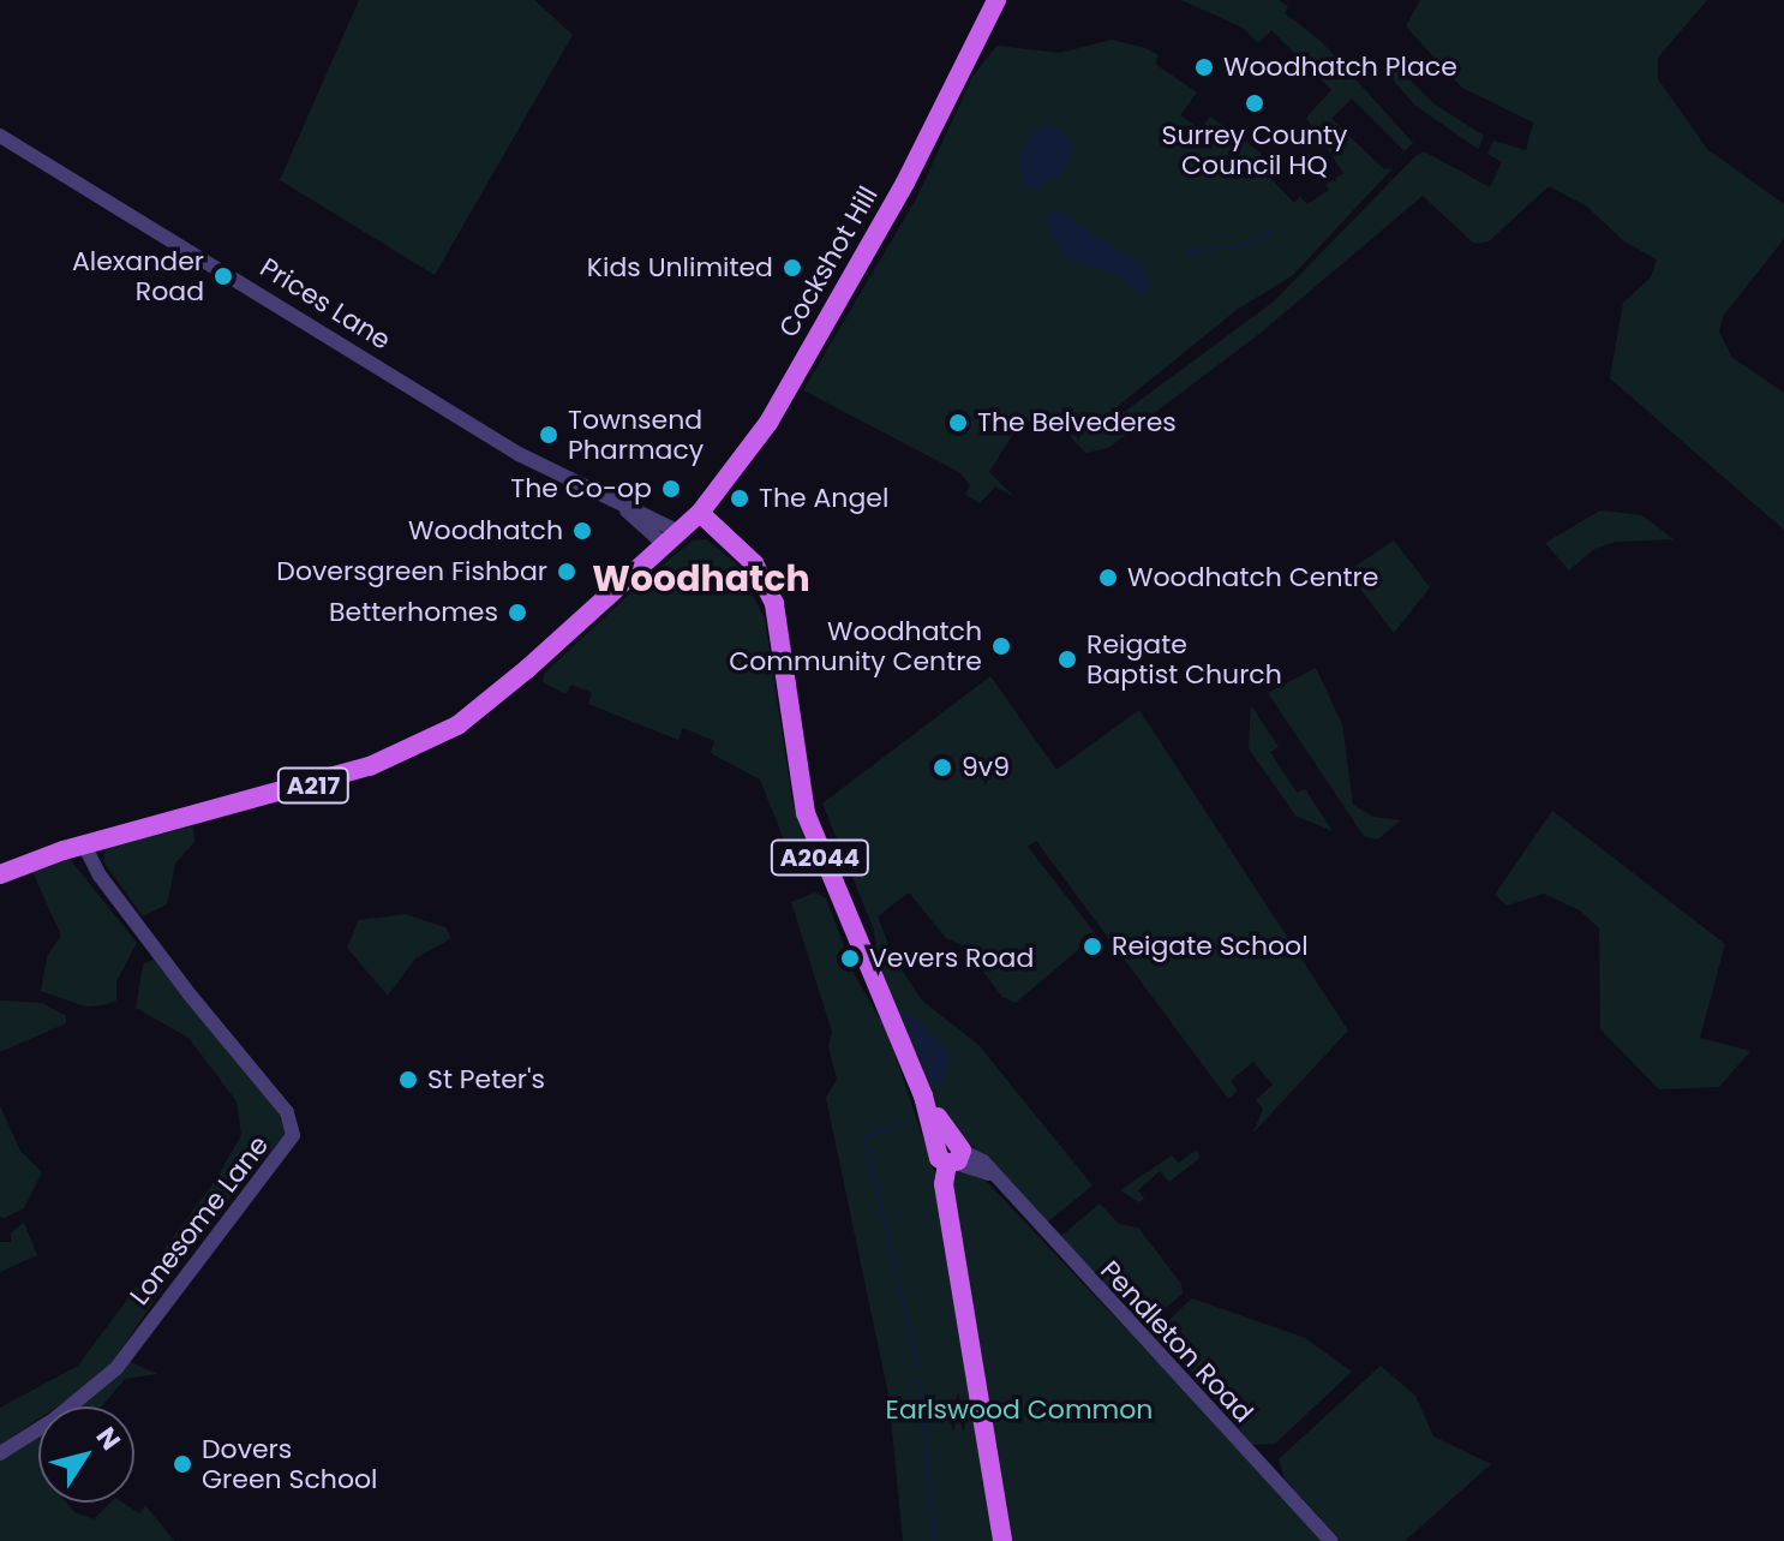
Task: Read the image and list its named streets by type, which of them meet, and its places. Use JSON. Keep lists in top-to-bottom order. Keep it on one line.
{"streets":{"main road":["Cockshot Hill","A217","A2044"],"street":["Prices Lane","Lonesome Lane","Pendleton Road"]},"crossings":[["Cockshot Hill","Prices Lane"],["Cockshot Hill","A217"],["Cockshot Hill","A2044"],["Prices Lane","A217"],["A217","Lonesome Lane"],["A2044","Pendleton Road"]],"districts":["Woodhatch"],"parks":["Earlswood Common"],"places":["Woodhatch Place","Surrey County Council HQ","Kids Unlimited","Alexander Road","The Belvederes","Townsend Pharmacy","The Co-op","The Angel","Woodhatch","Doversgreen Fishbar","Woodhatch Centre","Betterhomes","Woodhatch Community Centre","Reigate Baptist Church","9v9","Reigate School","Vevers Road","St Peter's","Dovers Green School"],"north":"top right"}
